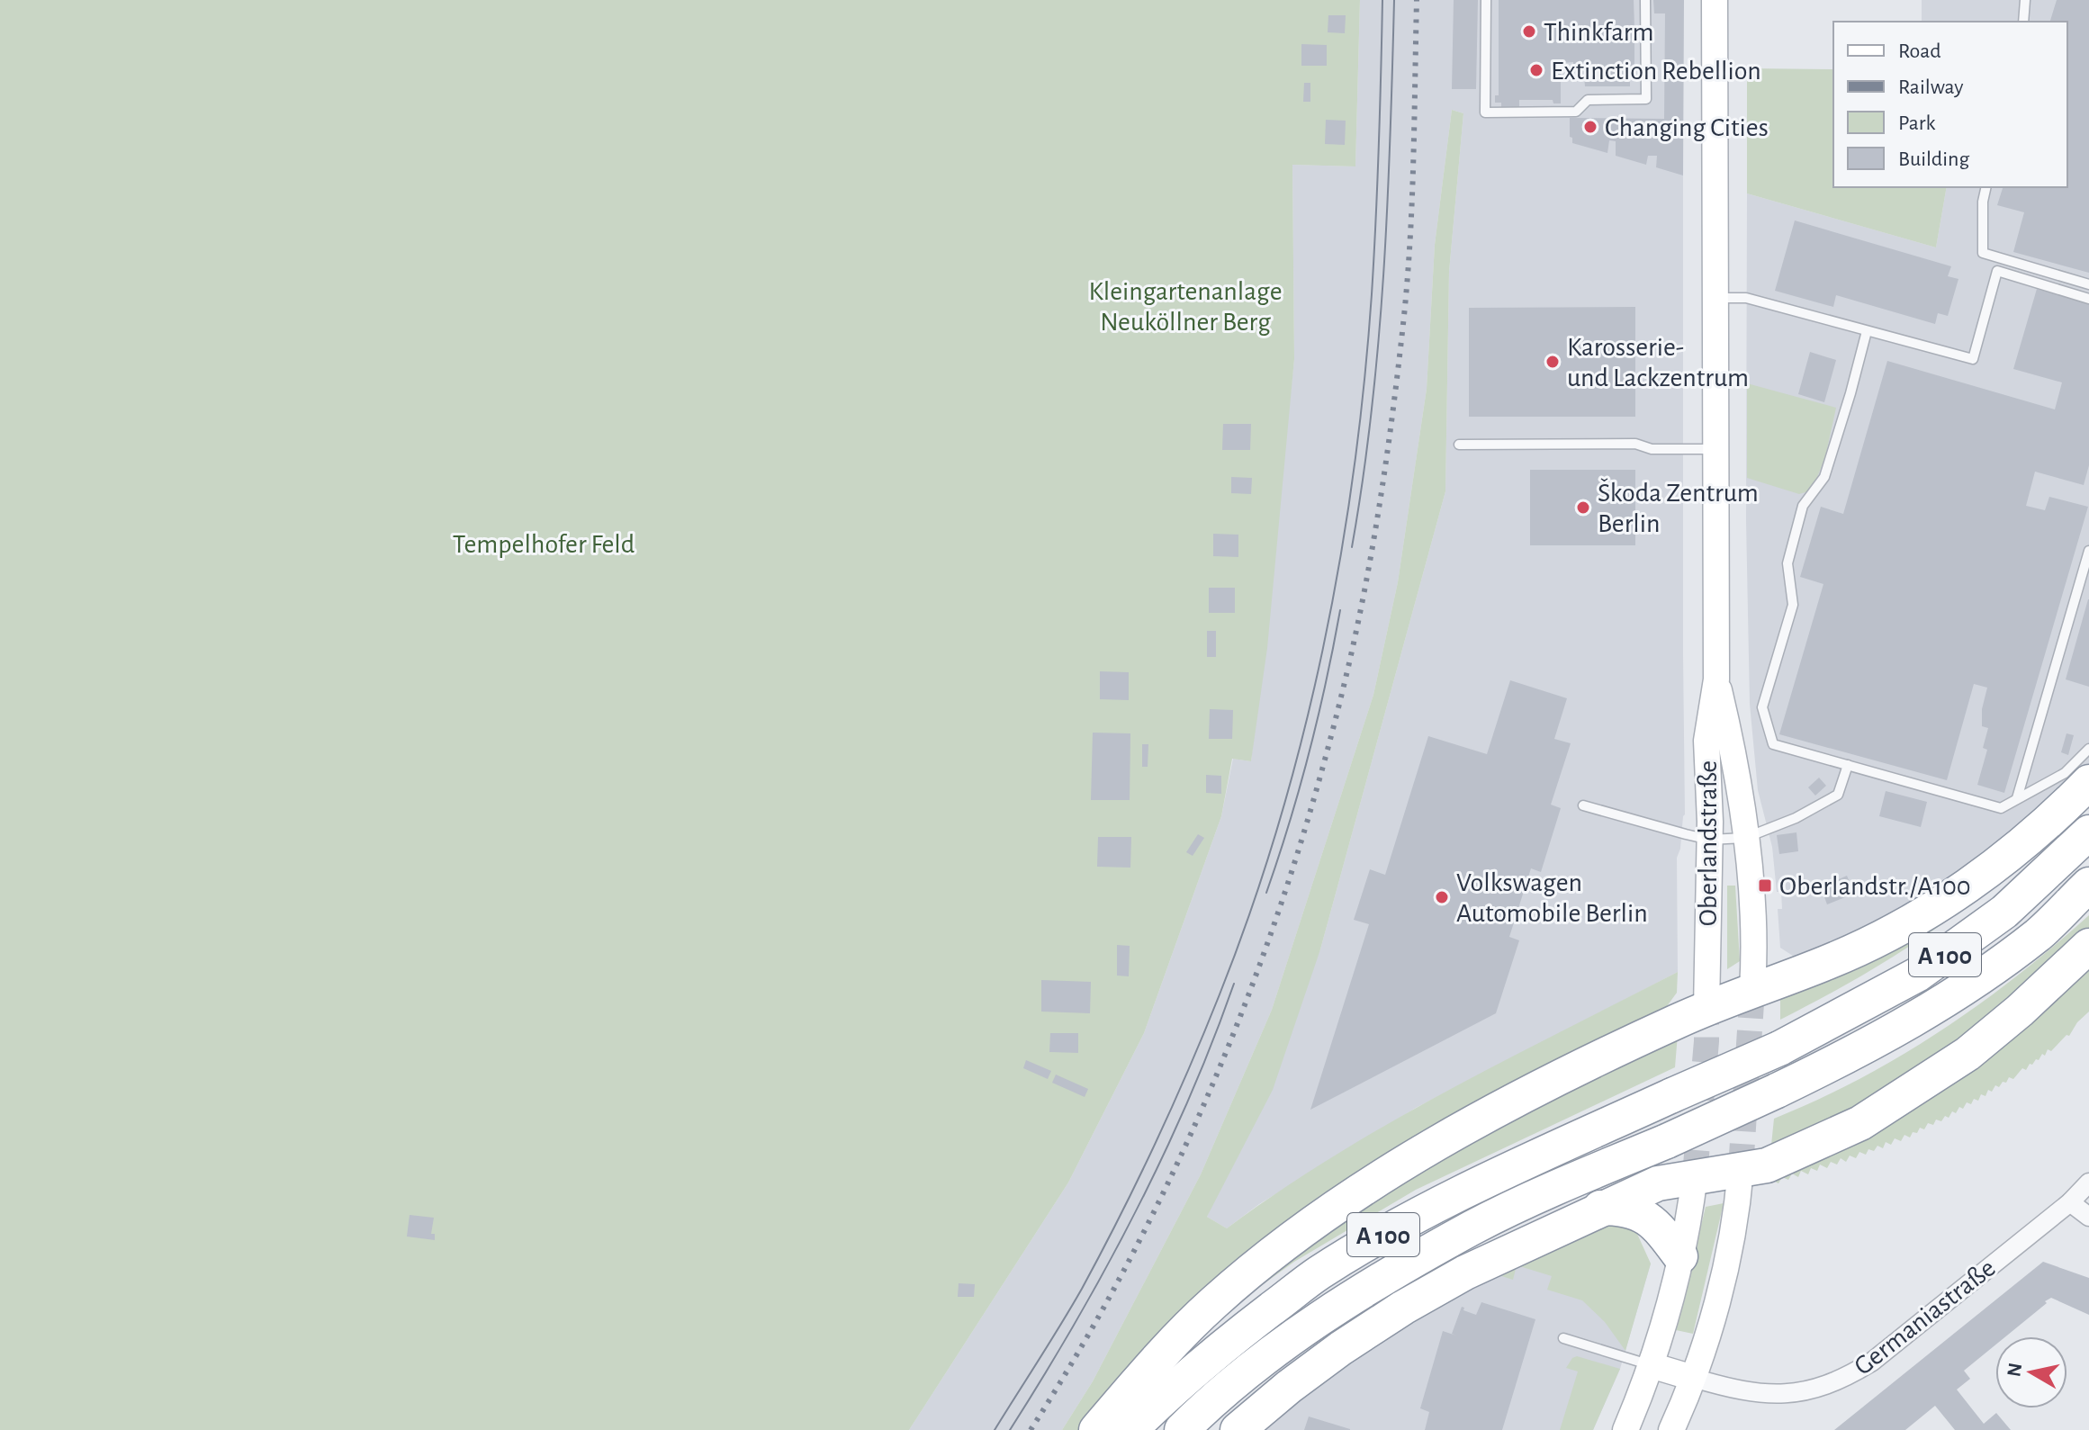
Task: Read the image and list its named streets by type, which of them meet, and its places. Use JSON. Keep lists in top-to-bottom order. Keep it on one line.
{"streets":{"highway":["A 100"],"street":["Oberlandstraße","Germaniastraße"]},"parks":["Kleingartenanlage Neuköllner Berg","Tempelhofer Feld"],"places":{"other":["Thinkfarm","Extinction Rebellion","Changing Cities","Karosserie- und Lackzentrum","Škoda Zentrum Berlin","Volkswagen Automobile Berlin"],"transit":["Oberlandstr./A100"]},"legend":["Road","Railway","Park","Building"],"north":"left"}
